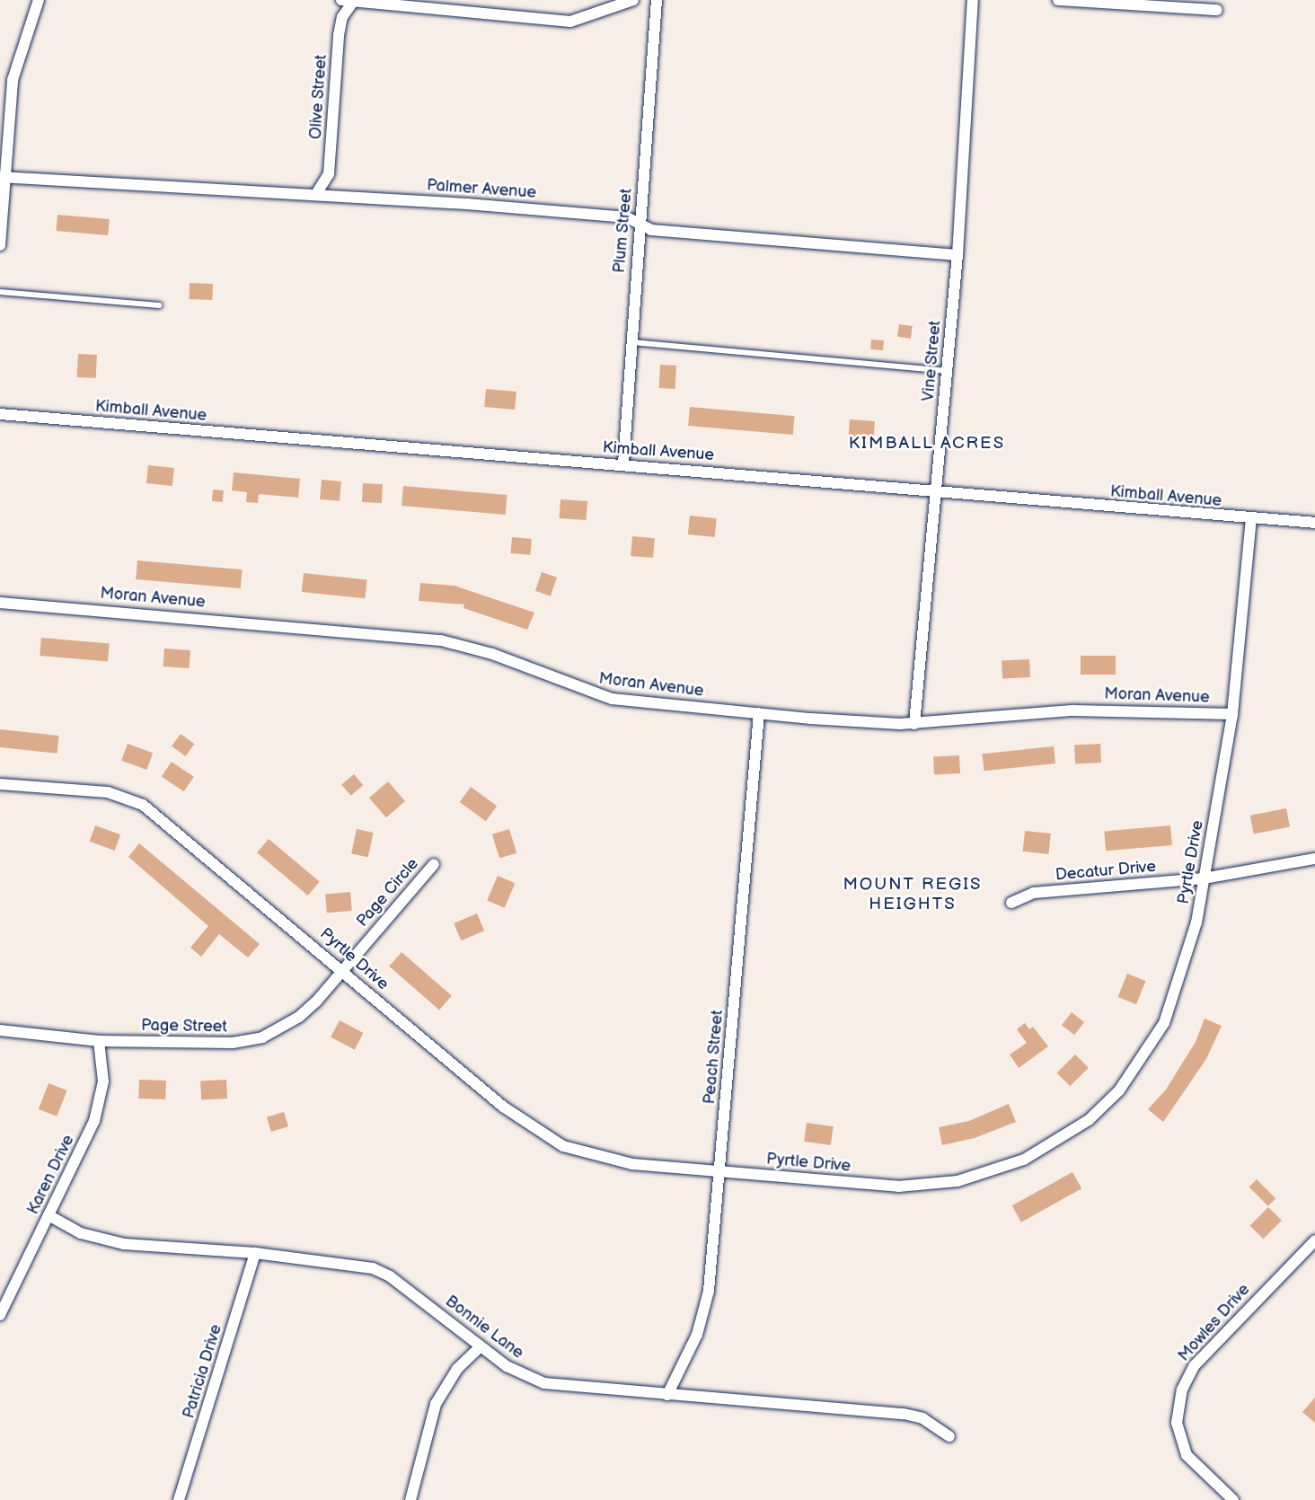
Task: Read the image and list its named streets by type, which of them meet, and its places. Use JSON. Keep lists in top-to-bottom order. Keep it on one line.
{"streets":{"street":["Olive Street","Palmer Avenue","Plum Street","Vine Street","Kimball Avenue","Moran Avenue","Pyrtle Drive","Decatur Drive","Page Circle","Page Street","Peach Street","Karen Drive","Mowles Drive","Bonnie Lane","Patricia Drive"]},"crossings":[["Olive Street","Palmer Avenue"],["Palmer Avenue","Plum Street"],["Palmer Avenue","Vine Street"],["Plum Street","Kimball Avenue"],["Vine Street","Kimball Avenue"],["Vine Street","Moran Avenue"],["Kimball Avenue","Pyrtle Drive"],["Moran Avenue","Pyrtle Drive"],["Moran Avenue","Peach Street"],["Pyrtle Drive","Decatur Drive"],["Pyrtle Drive","Page Circle"],["Pyrtle Drive","Page Street"],["Pyrtle Drive","Peach Street"],["Page Circle","Page Street"],["Page Street","Karen Drive"],["Peach Street","Bonnie Lane"],["Karen Drive","Bonnie Lane"],["Bonnie Lane","Patricia Drive"]],"districts":["KIMBALL ACRES","MOUNT REGIS HEIGHTS"]}
